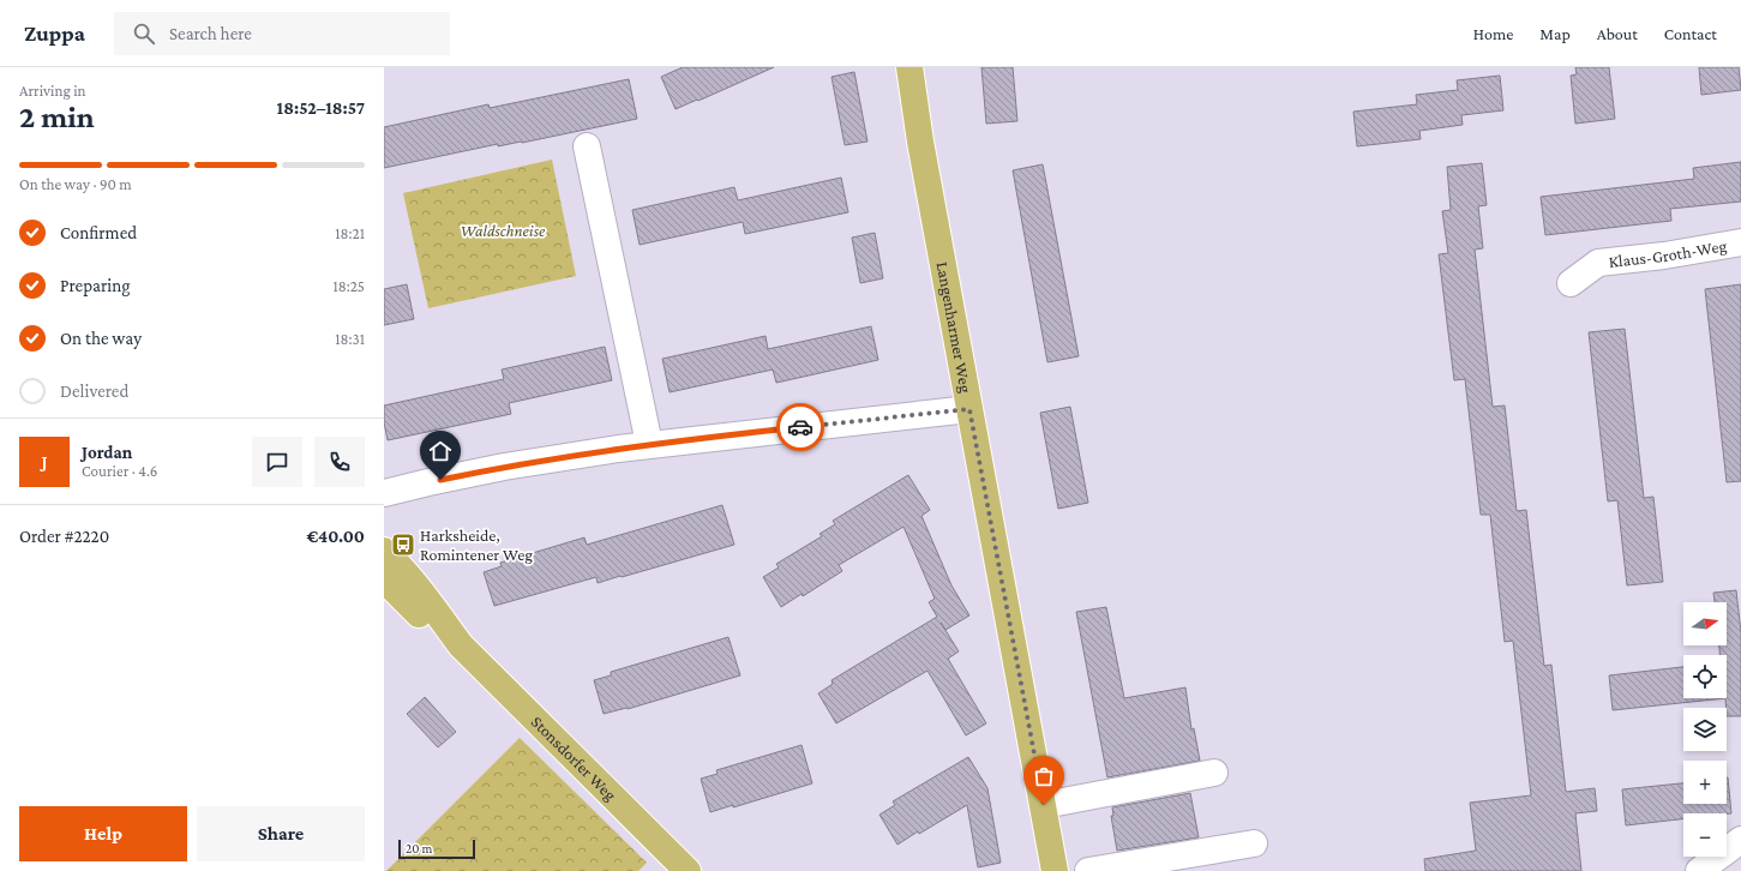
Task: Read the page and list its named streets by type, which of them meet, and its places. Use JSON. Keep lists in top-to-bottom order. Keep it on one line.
{"streets":{"main road":["Langenharmer Weg","Stonsdorfer Weg"],"street":["Klaus-Groth-Weg"]},"parks":["Waldschneise"],"places":{"bus stop":["Harksheide, Romintener Weg"]},"scale_bar":"20 m","north":"right","page":{"header":"Zuppa","search":"Search here","nav":["Home","Map","About","Contact"],"heading":["2 min","Arriving in","18:52–18:57"],"panel":["Jordan","Courier · 4.6","Order #2220","€40.00"],"bar":"On the way · 90 m","list":[["Confirmed","18:21"],["Preparing","18:25"],["On the way","18:31"],"Delivered"],"round":"J","map_buttons":["+","−"],"buttons":["Help","Share"],"scale":"20 m"}}
